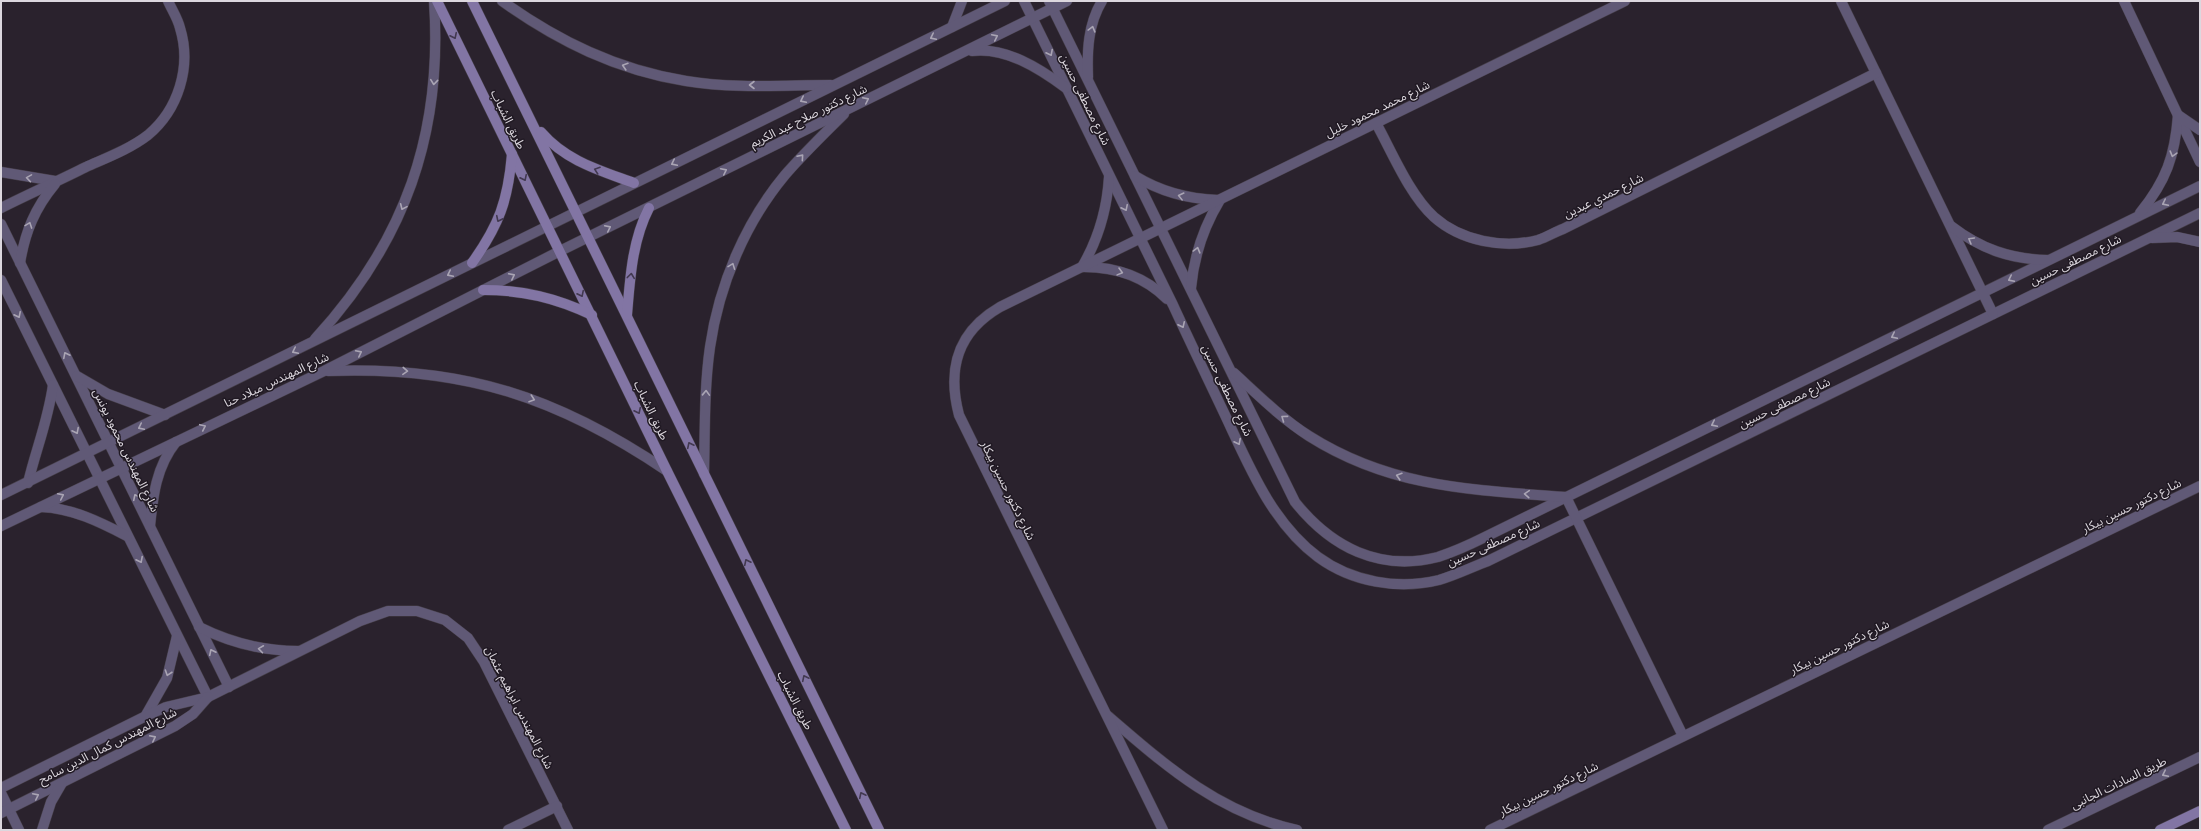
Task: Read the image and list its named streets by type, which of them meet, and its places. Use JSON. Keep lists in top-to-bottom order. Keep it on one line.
{"streets":{"main road":["طريق الشباب"],"street":["شارع مصطفى حسين","شارع محمد محمود خليل","شارع دكتور صلاح عبد الكريم","شارع حمدي عبدين","شارع المهندس ميلاد حنا","شارع المهندس محمود يونس","شارع دكتور حسين بيكار","شارع المهندس ابراهيم عثمان","شارع المهندس كمال الدين سامح","طريق السادات الجانبى"]},"crossings":[["شارع مصطفى حسين","شارع محمد محمود خليل"],["شارع مصطفى حسين","شارع دكتور صلاح عبد الكريم"],["شارع مصطفى حسين","شارع دكتور حسين بيكار"],["شارع محمد محمود خليل","شارع حمدي عبدين"],["شارع محمد محمود خليل","شارع دكتور حسين بيكار"],["شارع دكتور صلاح عبد الكريم","طريق الشباب"],["شارع دكتور صلاح عبد الكريم","شارع المهندس ميلاد حنا"],["طريق الشباب","شارع المهندس ميلاد حنا"],["شارع المهندس ميلاد حنا","شارع المهندس محمود يونس"],["شارع المهندس محمود يونس","شارع المهندس ابراهيم عثمان"],["شارع المهندس ابراهيم عثمان","شارع المهندس كمال الدين سامح"]],"one_way":["طريق السادات الجانبى"]}
